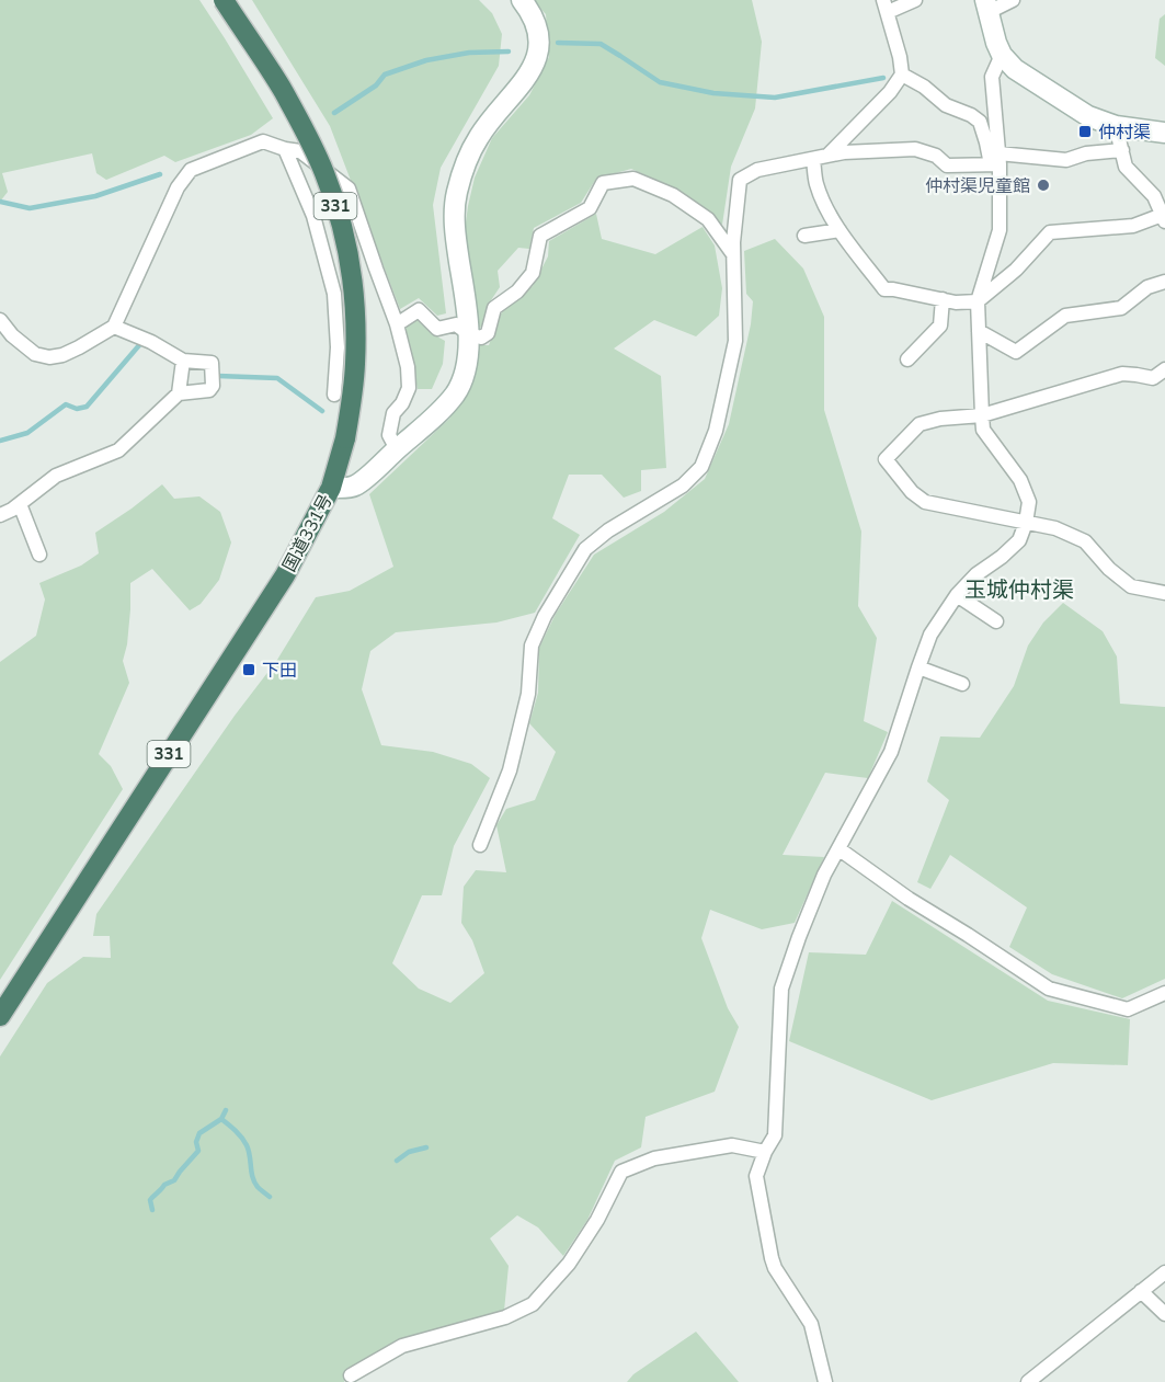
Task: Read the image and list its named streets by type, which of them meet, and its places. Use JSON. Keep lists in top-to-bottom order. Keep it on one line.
{"streets":{"highway":["331","国道331号"]},"districts":["玉城仲村渠"],"places":{"transit":["仲村渠","下田"],"other":["仲村渠児童館"]}}
